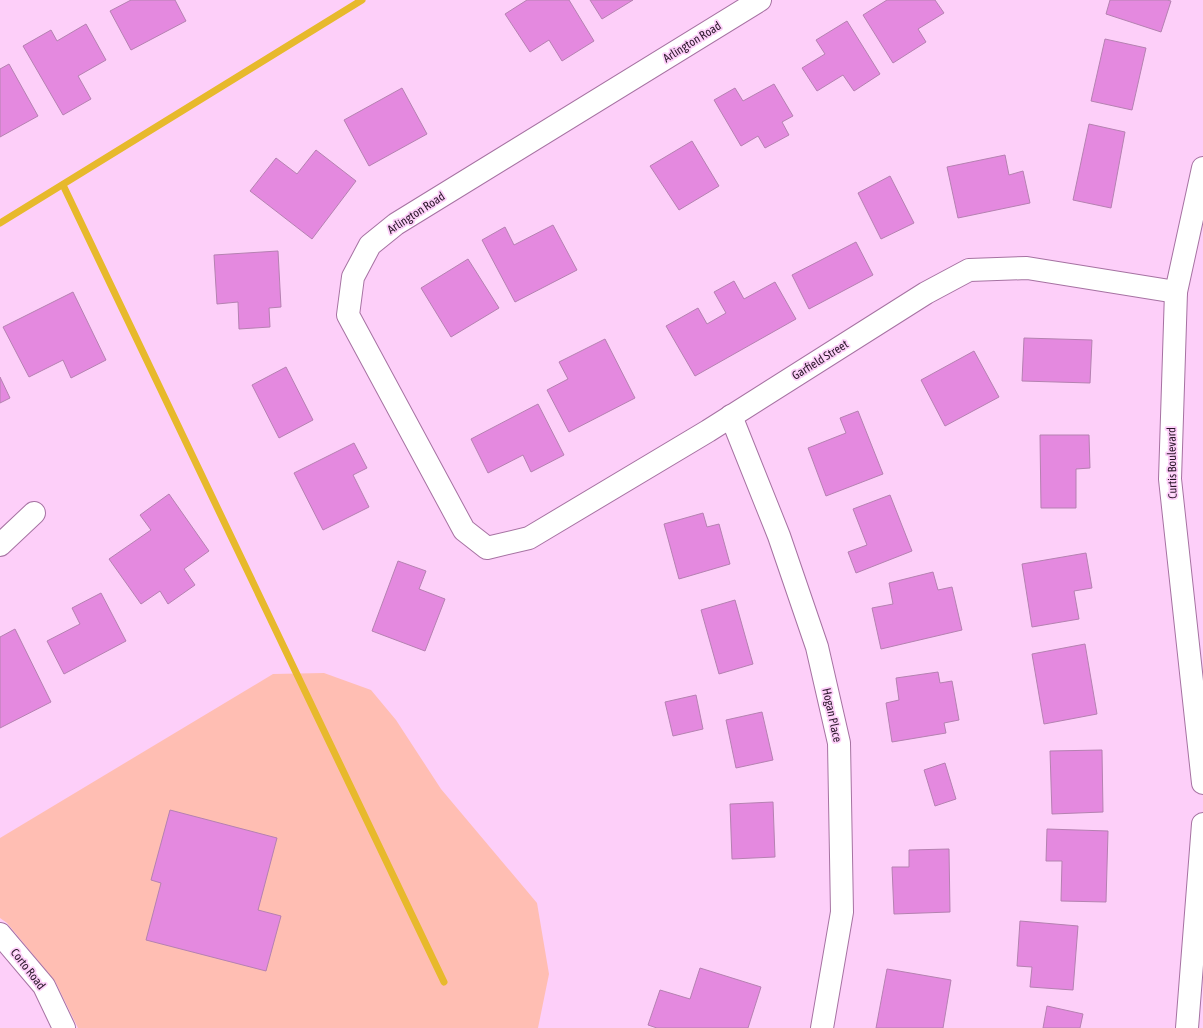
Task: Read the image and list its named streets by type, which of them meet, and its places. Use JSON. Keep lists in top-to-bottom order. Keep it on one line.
{"streets":{"street":["Arlington Road","Garfield Street","Curtis Boulevard","Hogan Place","Corto Road"]},"crossings":[["Arlington Road","Garfield Street"],["Garfield Street","Curtis Boulevard"],["Garfield Street","Hogan Place"]]}
